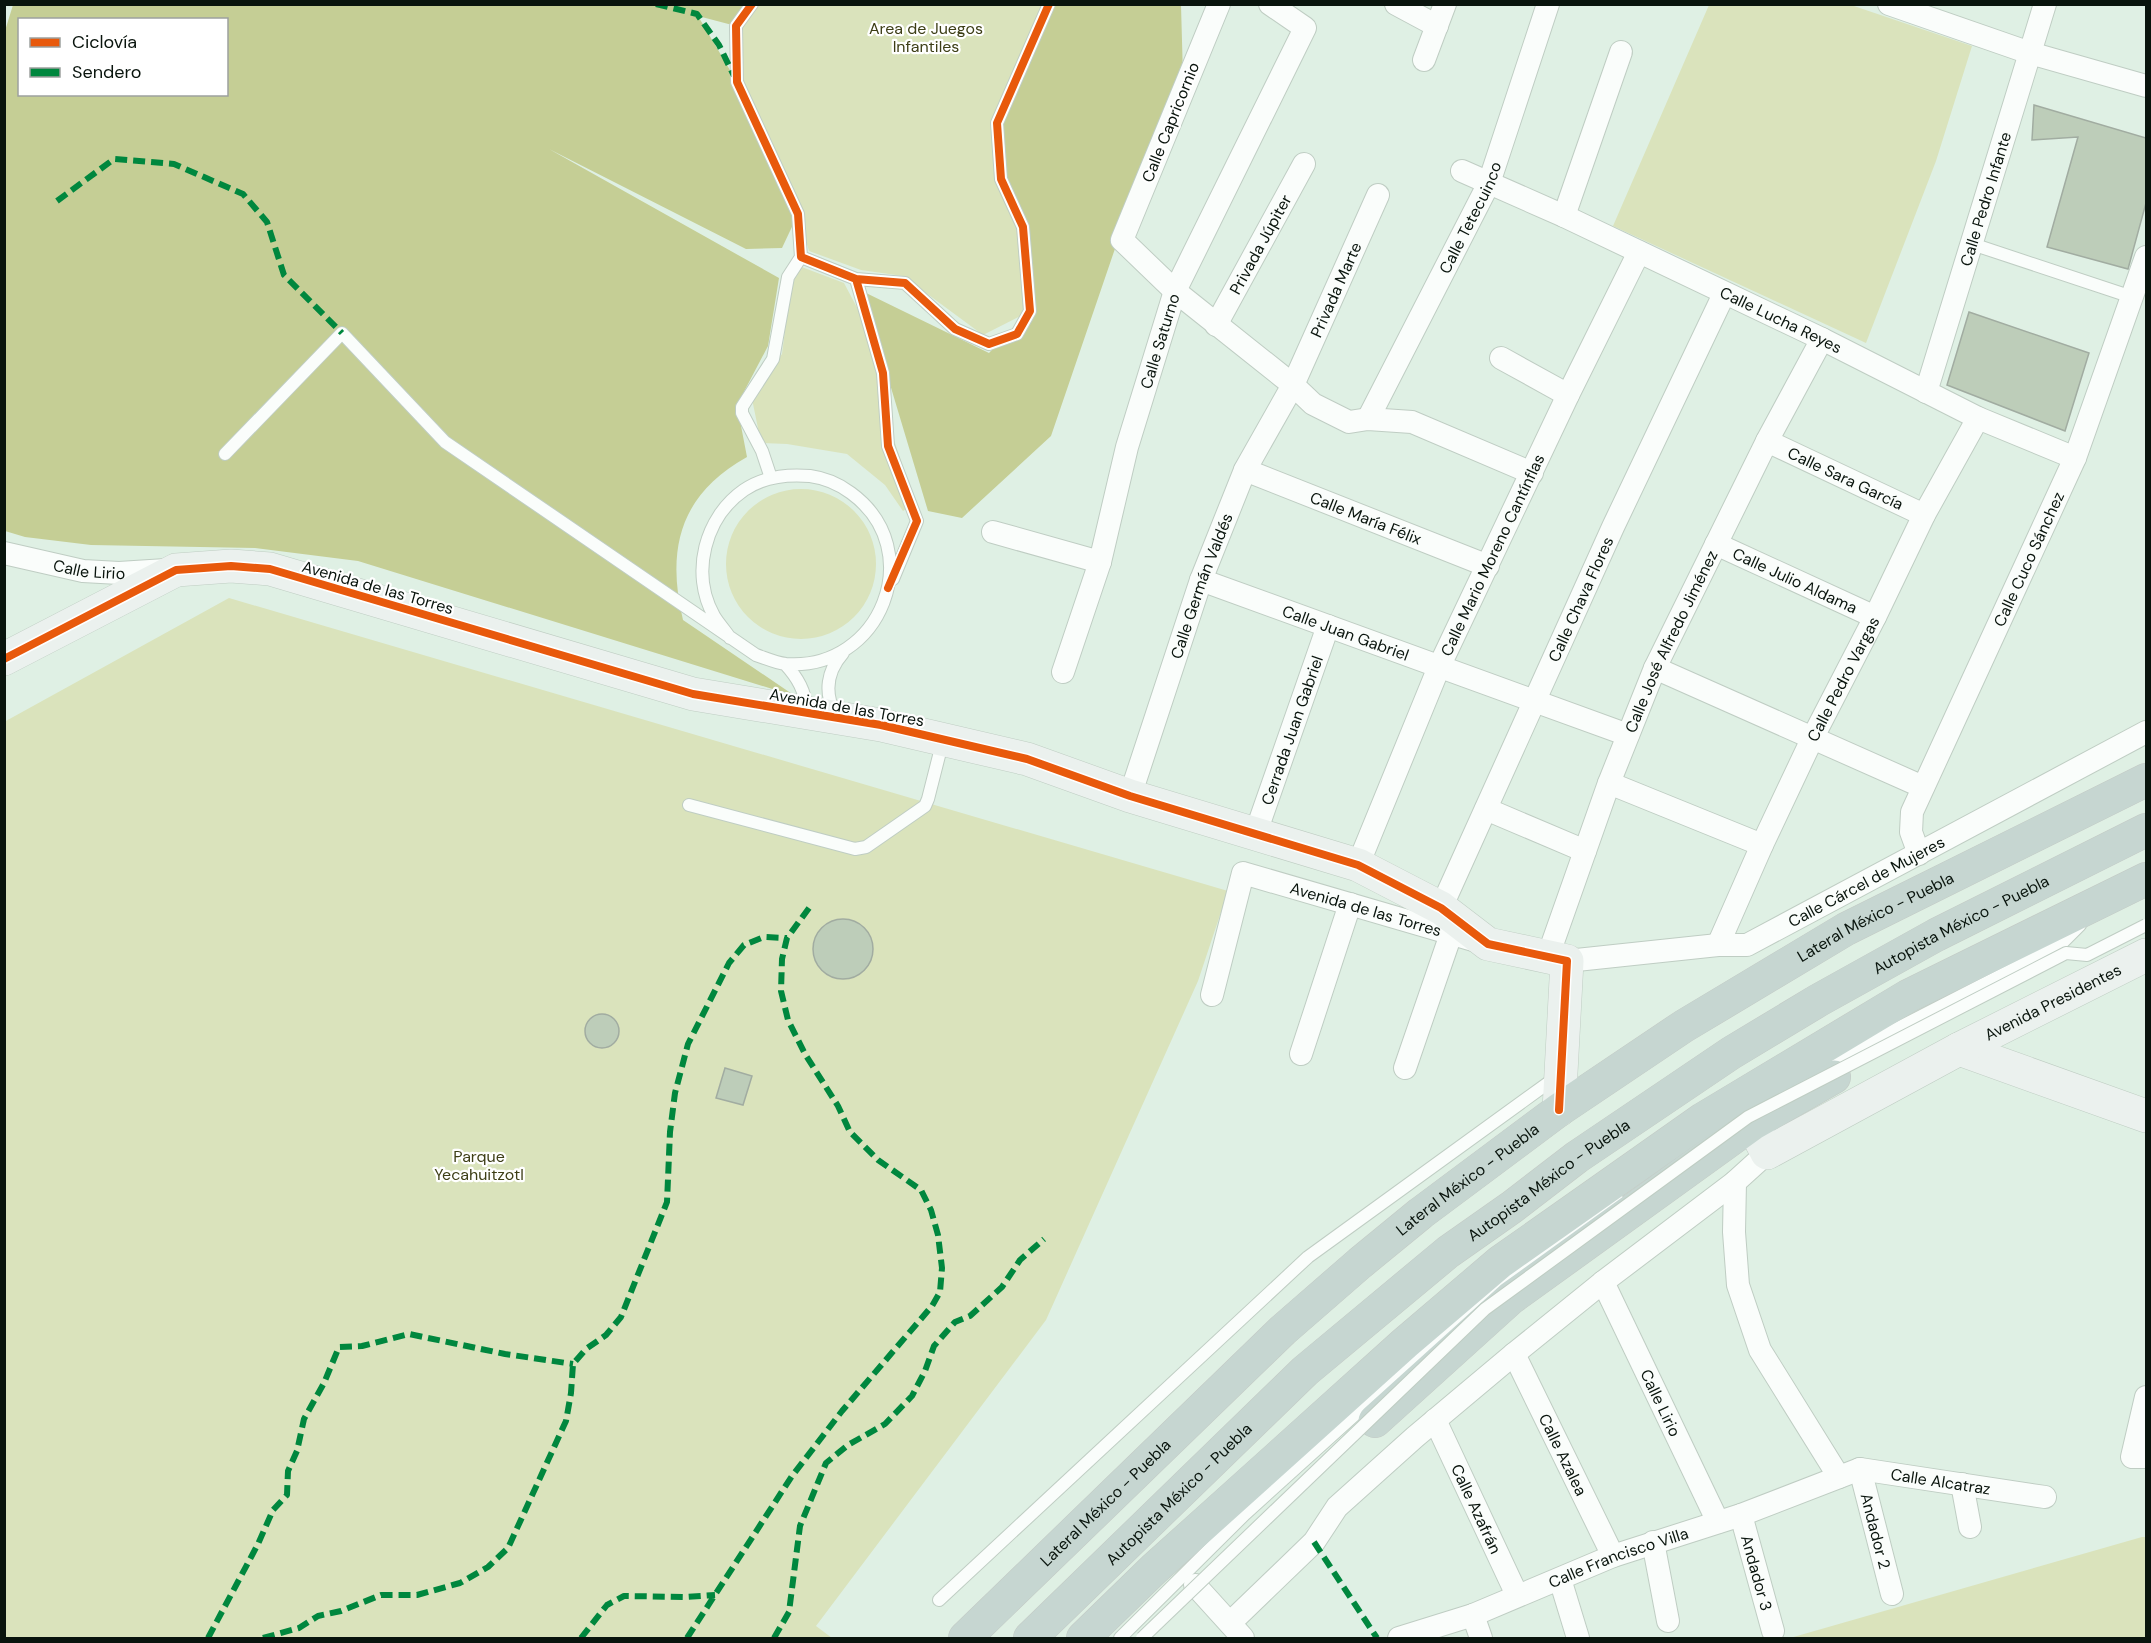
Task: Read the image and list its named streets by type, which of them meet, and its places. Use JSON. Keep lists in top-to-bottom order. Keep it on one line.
{"streets":{"highway":["Lateral México - Puebla","Autopista México - Puebla"],"street":["Calle Capricornio","Calle Pedro Infante","Calle Tetecuinco","Privada Júpiter","Privada Marte","Calle Lucha Reyes","Calle Saturno","Calle Sara García","Calle María Félix","Calle Mario Moreno Cantínflas","Calle Cuco Sánchez","Calle Lirio","Calle Julio Aldama","Calle Germán Valdés","Avenida de las Torres","Calle Chava Flores","Calle Juan Gabriel","Calle José Alfredo Jiménez","Calle Pedro Vargas","Cerrada Juan Gabriel","Calle Cárcel de Mujeres","Avenida Presidentes","Calle Azalea","Calle Alcatraz","Calle Azafrán","Andador 2","Calle Francisco Villa","Andador 3"]},"crossings":[["Calle Capricornio","Calle Saturno"],["Calle Pedro Infante","Calle Lucha Reyes"],["Calle Tetecuinco","Calle Lucha Reyes"],["Privada Marte","Calle Germán Valdés"],["Calle Lucha Reyes","Calle Mario Moreno Cantínflas"],["Calle Lucha Reyes","Calle Cuco Sánchez"],["Calle Lucha Reyes","Calle Chava Flores"],["Calle Lucha Reyes","Calle José Alfredo Jiménez"],["Calle Lucha Reyes","Calle Pedro Vargas"],["Calle Sara García","Calle José Alfredo Jiménez"],["Calle Sara García","Calle Pedro Vargas"],["Calle María Félix","Calle Mario Moreno Cantínflas"],["Calle María Félix","Calle Germán Valdés"],["Calle Mario Moreno Cantínflas","Avenida de las Torres"],["Calle Mario Moreno Cantínflas","Calle Juan Gabriel"],["Calle Cuco Sánchez","Calle Cárcel de Mujeres"],["Calle Lirio","Avenida de las Torres"],["Calle Lirio","Calle Francisco Villa"],["Calle Julio Aldama","Calle José Alfredo Jiménez"],["Calle Julio Aldama","Calle Pedro Vargas"],["Calle Germán Valdés","Avenida de las Torres"],["Calle Germán Valdés","Calle Juan Gabriel"],["Avenida de las Torres","Calle Chava Flores"],["Avenida de las Torres","Calle José Alfredo Jiménez"],["Avenida de las Torres","Cerrada Juan Gabriel"],["Avenida de las Torres","Calle Cárcel de Mujeres"],["Calle Chava Flores","Calle Juan Gabriel"],["Calle Juan Gabriel","Calle José Alfredo Jiménez"],["Calle Juan Gabriel","Cerrada Juan Gabriel"],["Calle José Alfredo Jiménez","Calle Cárcel de Mujeres"],["Calle Pedro Vargas","Calle Cárcel de Mujeres"],["Calle Azalea","Calle Francisco Villa"],["Calle Alcatraz","Andador 2"],["Calle Alcatraz","Calle Francisco Villa"],["Calle Azafrán","Calle Francisco Villa"],["Calle Francisco Villa","Andador 3"]],"parks":["Area de Juegos Infantiles","Parque Yecahuitzotl"],"legend":["Ciclovía","Sendero"]}
